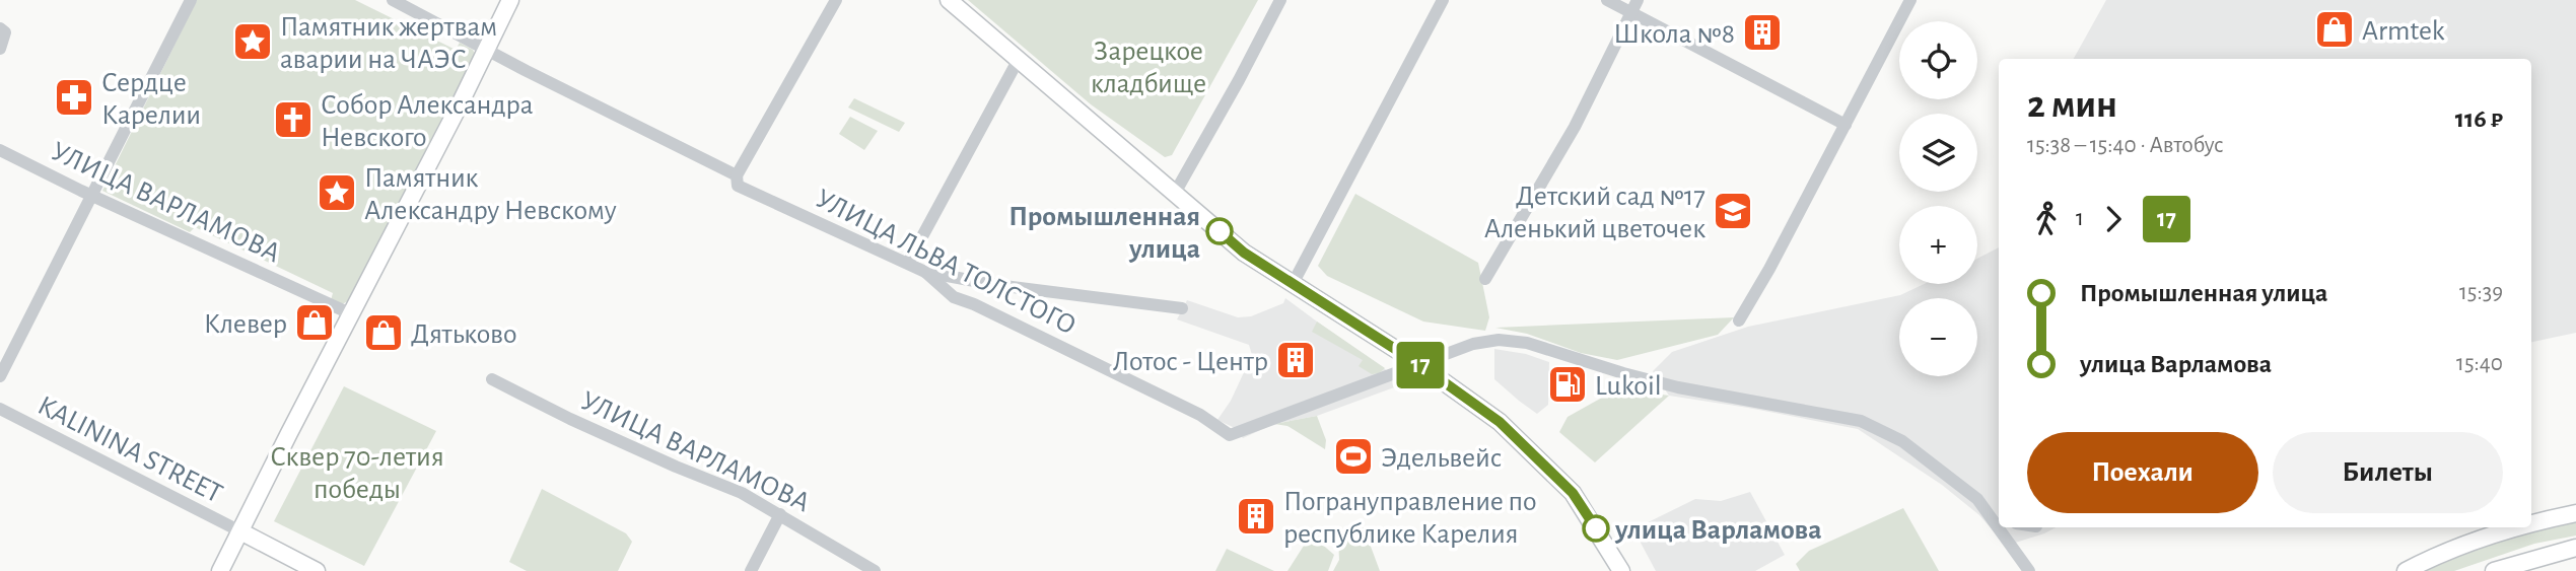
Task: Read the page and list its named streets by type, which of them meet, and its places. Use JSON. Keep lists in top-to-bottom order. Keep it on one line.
{"streets":{"street":["УЛИЦА ВАРЛАМОВА","УЛИЦА ЛЬВА ТОЛСТОГО","KALININA STREET"]},"parks":["Зарецкое кладбище","Сквер 70-летия победы"],"places":{"shop":["Armtek","Клевер","Дятьково"],"building":["Школа №8","Лотос - Центр","Погрануправление по республике Карелия"],"place":["Памятник жертвам аварии на ЧАЭС","Памятник Александру Невскому"],"pharmacy":["Сердце Карелии"],"church":["Собор Александра Невского"],"school or university":["Детский сад №17 Аленький цветочек"],"other":["Промышленная улица","улица Варламова"],"fuel station":["Lukoil"],"sports":["Эдельвейс"]},"lines":["bus line 17"],"page":{"on_map":"17","map_buttons":["+","−"],"heading":["2 мин","15:38 – 15:40 · Автобус","116 ₽"],"legs":["1","17"],"list":[{"name":"Промышленная улица","value":"15:39"},{"name":"улица Варламова","value":"15:40"}],"buttons":["Поехали","Билеты"]}}
